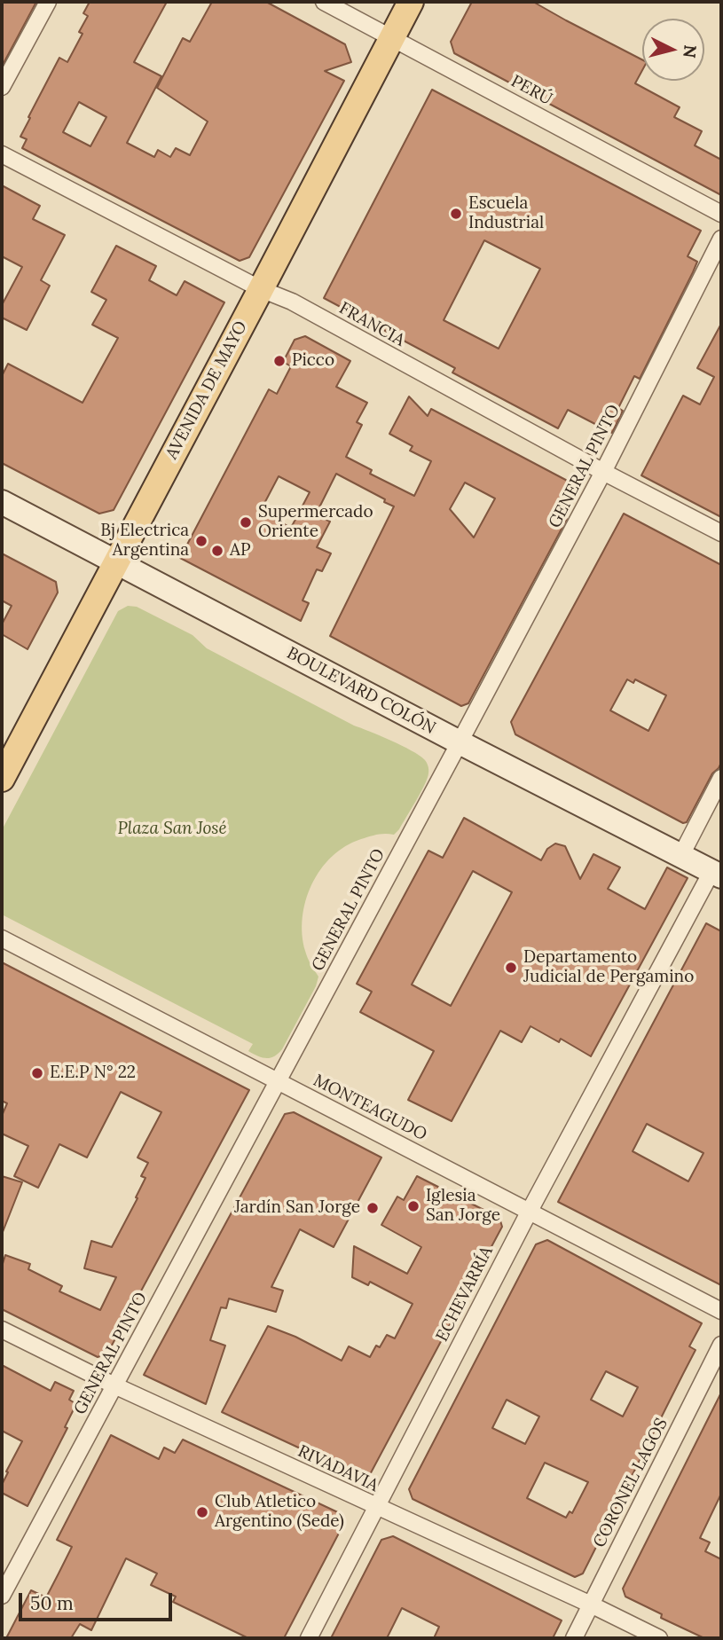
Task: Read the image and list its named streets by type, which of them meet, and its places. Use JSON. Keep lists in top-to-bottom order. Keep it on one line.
{"streets":{"main road":["AVENIDA DE MAYO","BOULEVARD COLÓN"],"street":["PERÚ","FRANCIA","GENERAL PINTO","MONTEAGUDO","ECHEVARRÍA","RIVADAVIA","CORONEL LAGOS"]},"crossings":[["PERÚ","AVENIDA DE MAYO"],["FRANCIA","AVENIDA DE MAYO"],["FRANCIA","GENERAL PINTO"],["AVENIDA DE MAYO","BOULEVARD COLÓN"],["GENERAL PINTO","BOULEVARD COLÓN"],["GENERAL PINTO","MONTEAGUDO"],["GENERAL PINTO","RIVADAVIA"],["BOULEVARD COLÓN","ECHEVARRÍA"],["MONTEAGUDO","ECHEVARRÍA"],["ECHEVARRÍA","RIVADAVIA"],["RIVADAVIA","CORONEL LAGOS"]],"parks":["Plaza San José"],"places":["Escuela Industrial","Picco","Supermercado Oriente","Bj Electrica Argentina","AP","Departamento Judicial de Pergamino","E.E.P N° 22","Iglesia San Jorge","Jardín San Jorge","Club Atletico Argentino (Sede)"],"scale_bar":"50 m","north":"right"}
